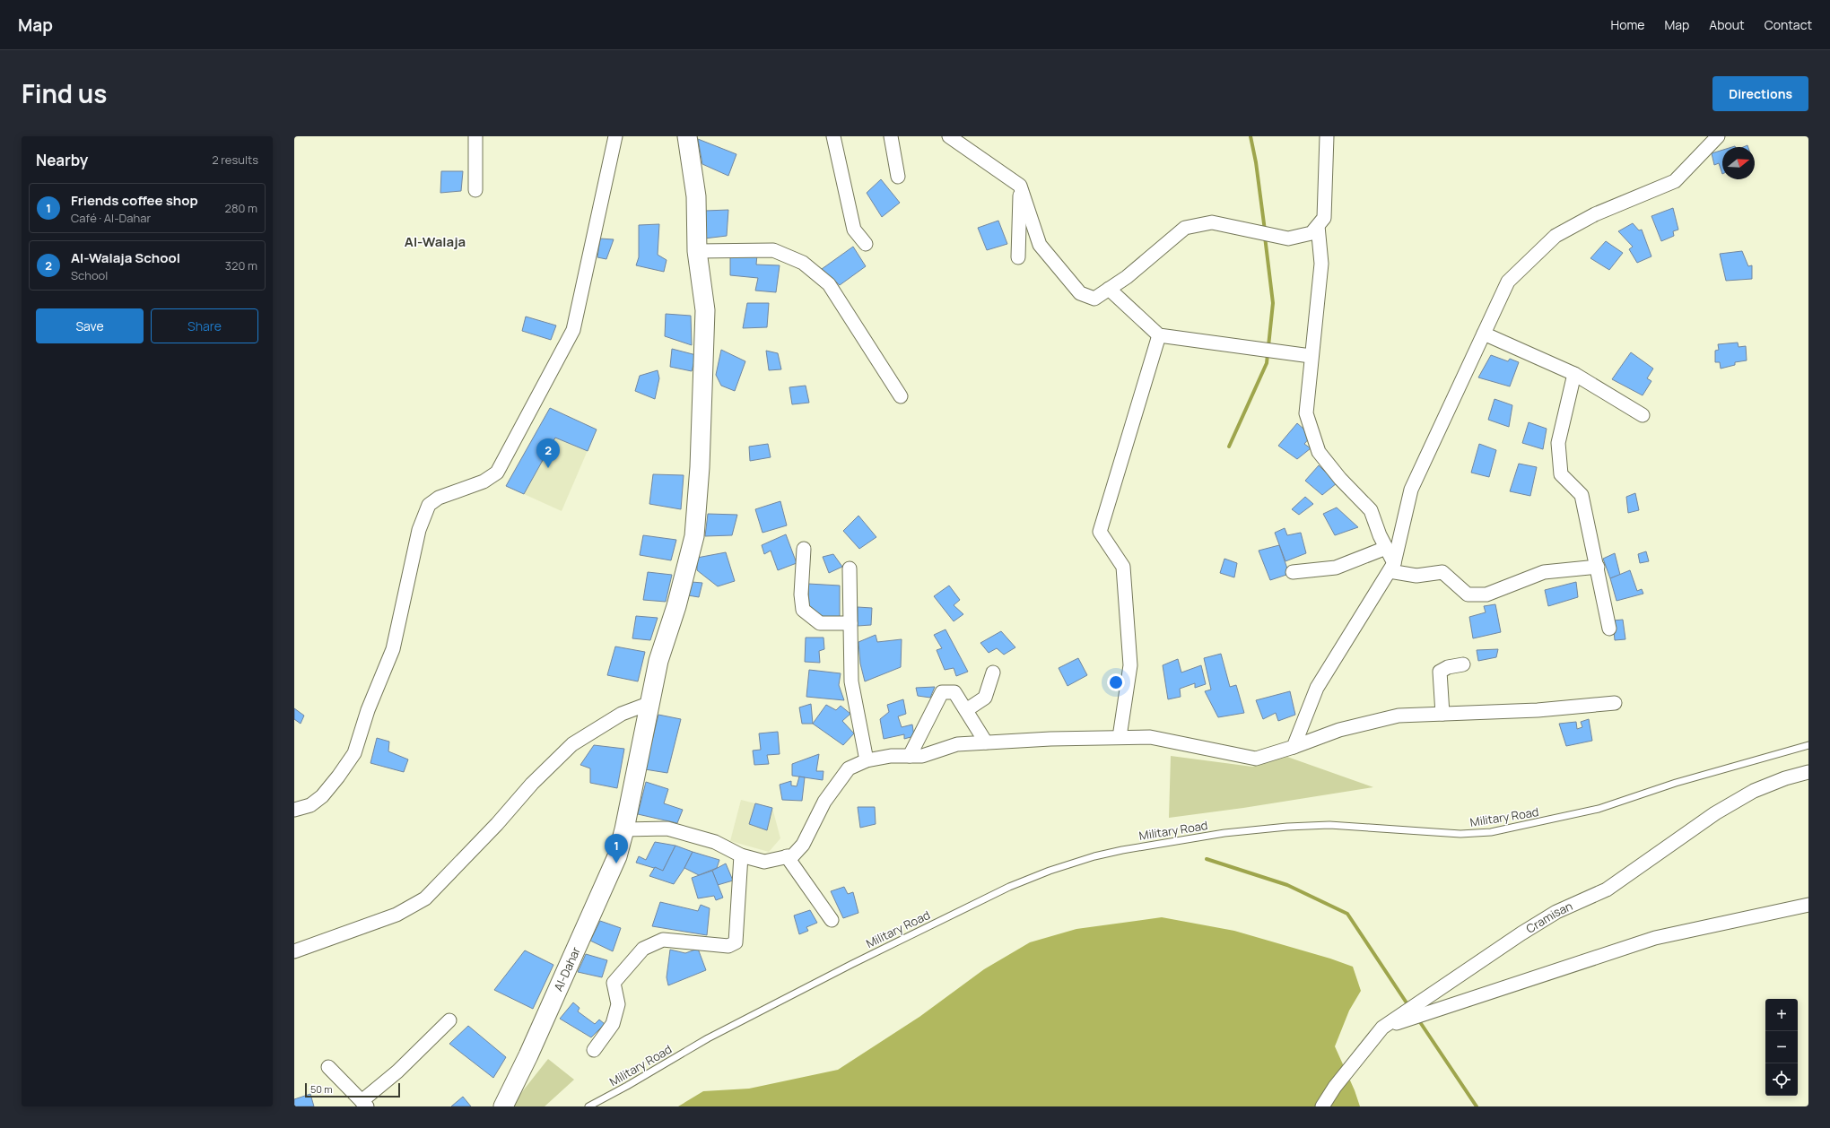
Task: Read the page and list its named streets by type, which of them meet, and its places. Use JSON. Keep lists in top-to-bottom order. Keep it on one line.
{"streets":{"street":["Cramisan","Al-Dahar"],"lane":["Military Road"]},"districts":["Al-Walaja"],"scale_bar":"50 m","north":"right","page":{"header":"Map","nav":["Home","Map","About","Contact"],"title":"Find us","buttons":["Directions",["Save","Share"]],"heading":["Nearby","2 results"],"list":[{"mark":"1","name":"Friends coffee shop","note":"Café · Al-Dahar","value":"280 m"},{"mark":"2","name":"Al-Walaja School","note":"School","value":"320 m"}],"pins":["2","1"],"map_buttons":["+","−"],"scale":"50 m"}}
